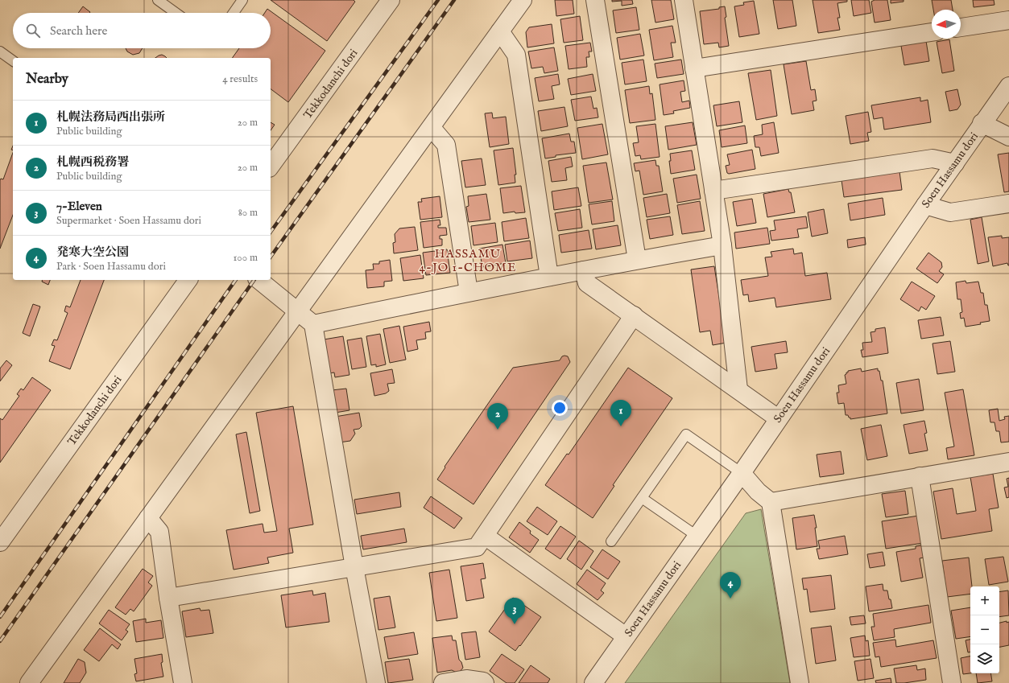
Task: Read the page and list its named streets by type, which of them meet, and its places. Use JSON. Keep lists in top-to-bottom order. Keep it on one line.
{"streets":{"street":["Tekkodanchi dori","Soen Hassamu dori"]},"districts":["HASSAMU 4-JO 1-CHOME"],"north":"left","page":{"search":"Search here","heading":["Nearby","4 results"],"list":[{"mark":"1","name":"札幌法務局西出張所","note":"Public building","value":"20 m"},{"mark":"2","name":"札幌西税務署","note":"Public building","value":"20 m"},{"mark":"3","name":"7-Eleven","note":"Supermarket · Soen Hassamu dori","value":"80 m"},{"mark":"4","name":"発寒大空公園","note":"Park · Soen Hassamu dori","value":"100 m"}],"pins":["1","2","4","3"],"map_buttons":["+","−"]}}
